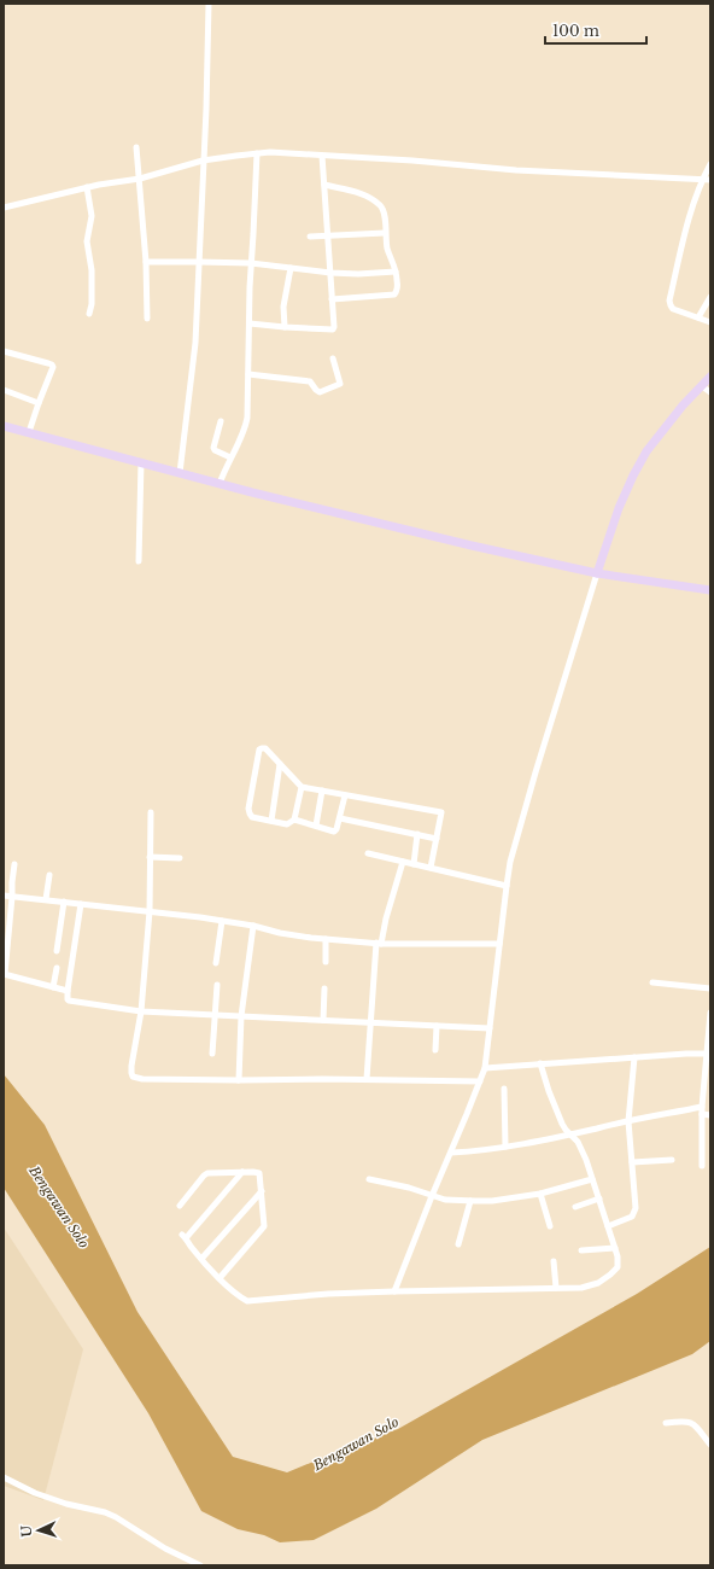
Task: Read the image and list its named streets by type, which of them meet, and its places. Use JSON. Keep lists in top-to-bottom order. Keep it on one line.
{"water":["Bengawan Solo"],"scale_bar":"100 m","north":"left"}
